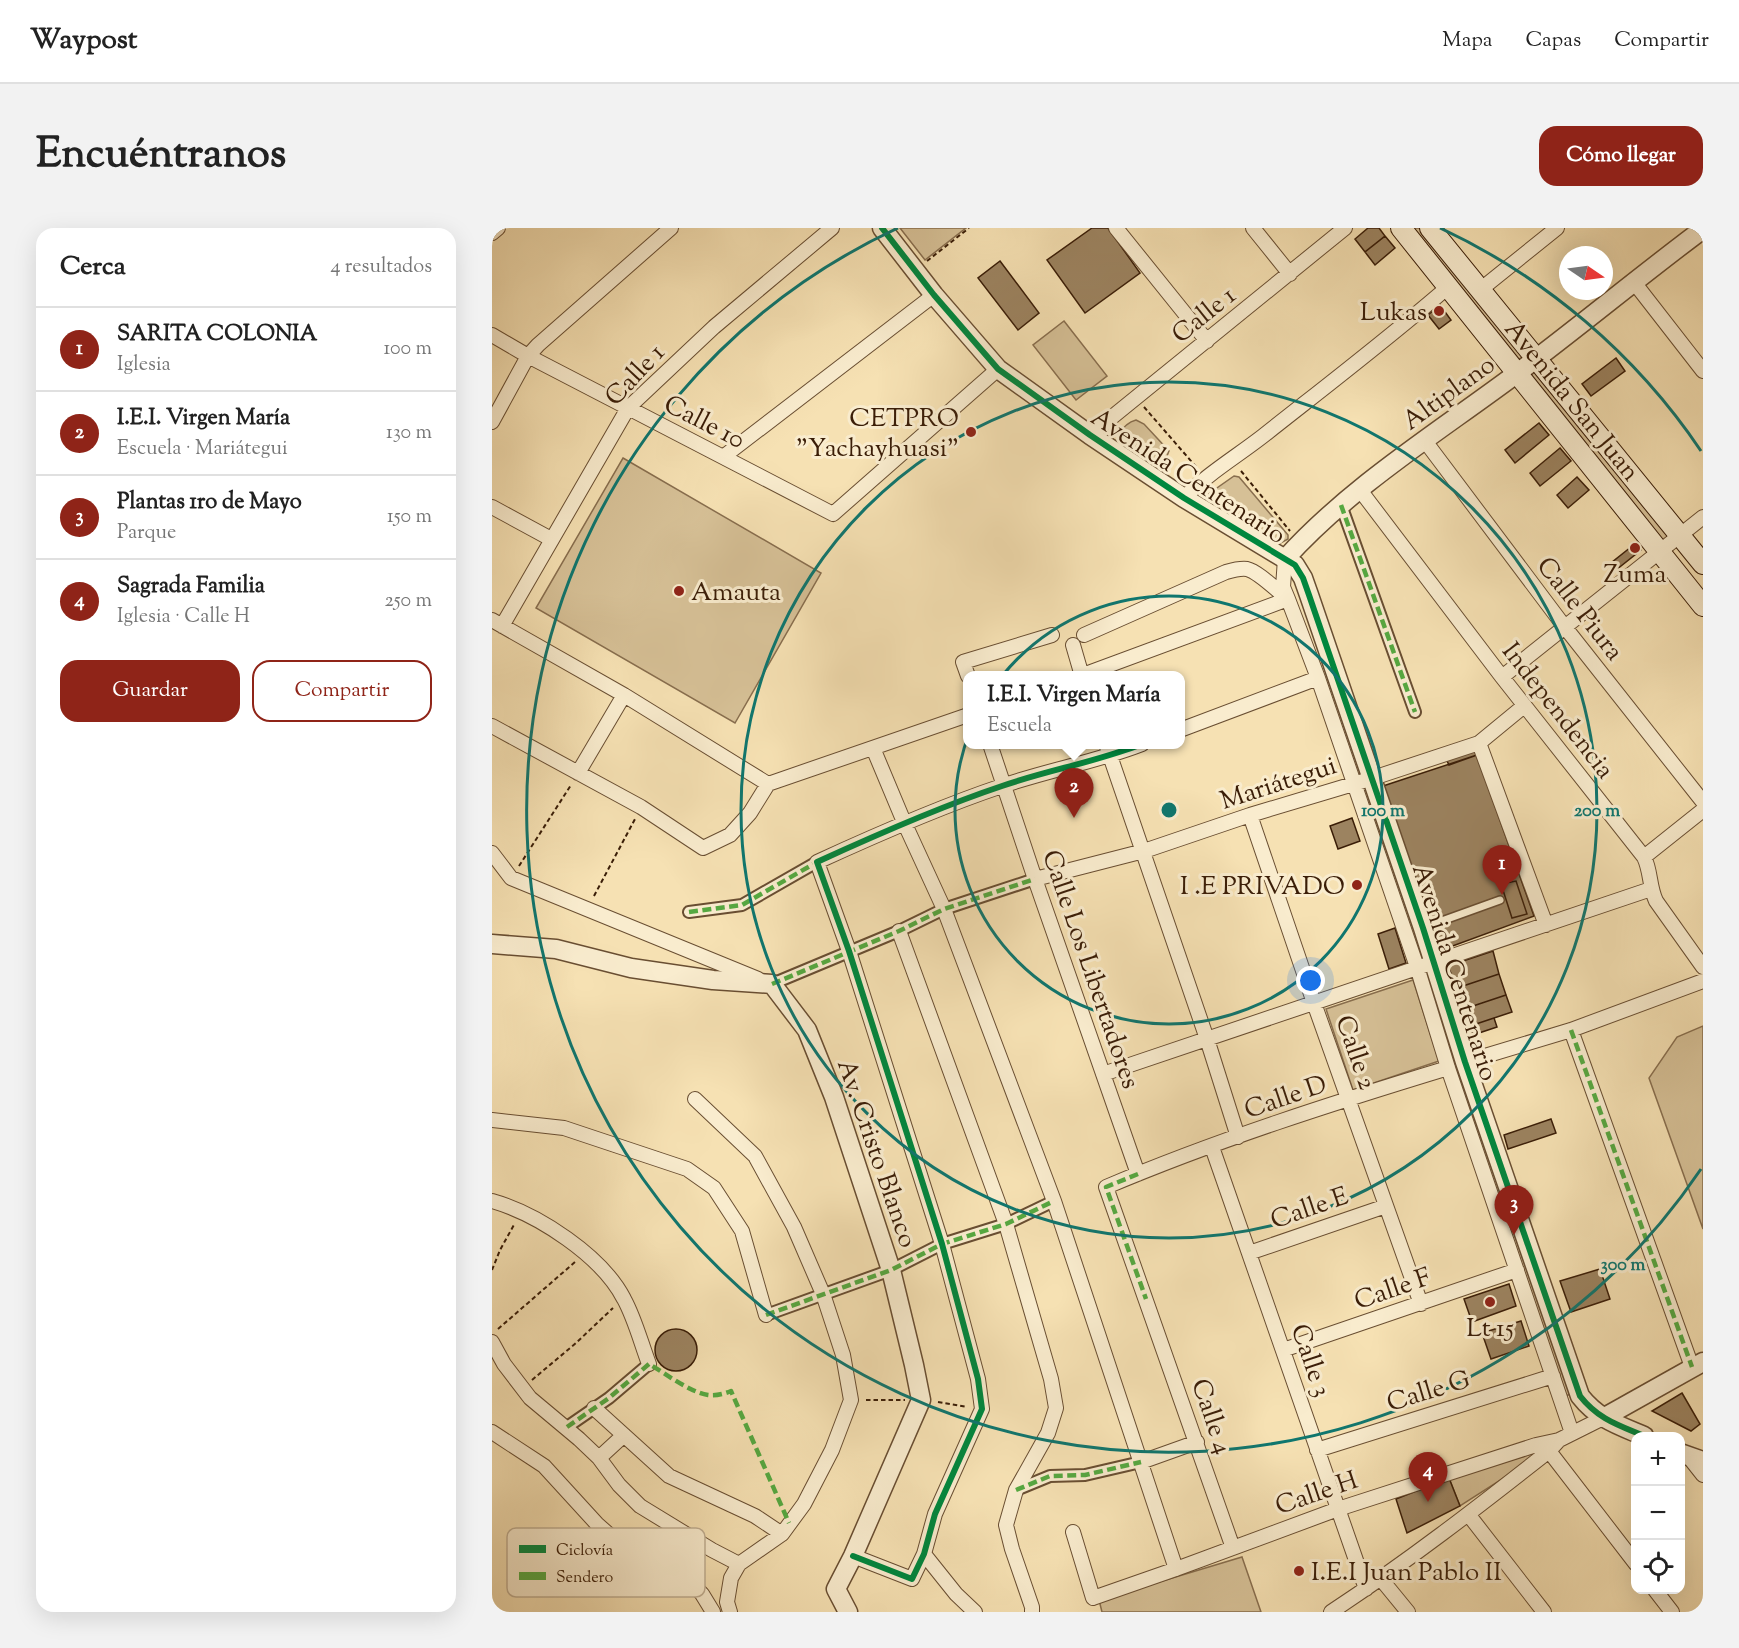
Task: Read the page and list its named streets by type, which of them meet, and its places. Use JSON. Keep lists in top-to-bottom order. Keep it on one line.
{"streets":{"main road":["Avenida San Juan"],"street":["Calle 1","Altiplano","Calle 10","Avenida Centenario","Calle Piura","Independencia","Mariátegui","Calle Los Libertadores","Calle 2","Calle D","Av. Cristo Blanco","Calle E","Calle F","Calle 3","Calle G","Calle 4","Calle H"]},"crossings":[["Calle 1","Calle 10"],["Calle 1","Avenida Centenario"],["Altiplano","Avenida San Juan"],["Altiplano","Avenida Centenario"],["Altiplano","Calle Piura"],["Altiplano","Independencia"],["Calle 10","Avenida Centenario"],["Avenida Centenario","Mariátegui"],["Avenida Centenario","Calle D"],["Avenida Centenario","Calle F"],["Avenida Centenario","Calle G"],["Independencia","Mariátegui"],["Mariátegui","Calle Los Libertadores"],["Mariátegui","Calle 2"],["Calle Los Libertadores","Calle D"],["Calle Los Libertadores","Calle 4"],["Calle 2","Calle D"],["Calle 2","Calle E"],["Calle 2","Calle F"],["Calle D","Calle 3"],["Calle D","Calle 4"],["Calle E","Calle 3"],["Calle F","Calle 3"],["Calle 3","Calle G"],["Calle 3","Calle H"],["Calle 4","Calle H"]],"places":["Lukas","CETPRO \"Yachayhuasi\"","Zuma","Amauta","I .E PRIVADO","Lt 15","I.E.I Juan Pablo II"],"legend":["Ciclovía","Sendero"],"north":"right","page":{"header":"Waypost","nav":["Mapa","Capas","Compartir"],"title":"Encuéntranos","buttons":["Cómo llegar",["Guardar","Compartir"]],"heading":["Cerca","4 resultados"],"list":[{"mark":"1","name":"SARITA COLONIA","note":"Iglesia","value":"100 m"},{"mark":"2","name":"I.E.I. Virgen María","note":"Escuela · Mariátegui","value":"130 m"},{"mark":"3","name":"Plantas 1ro de Mayo","note":"Parque","value":"150 m"},{"mark":"4","name":"Sagrada Familia","note":"Iglesia · Calle H","value":"250 m"}],"popup":["I.E.I. Virgen María","Escuela"],"pins":["2","1","3","4"],"map_buttons":["+","−"]},"rings":["100 m","200 m","300 m"]}
